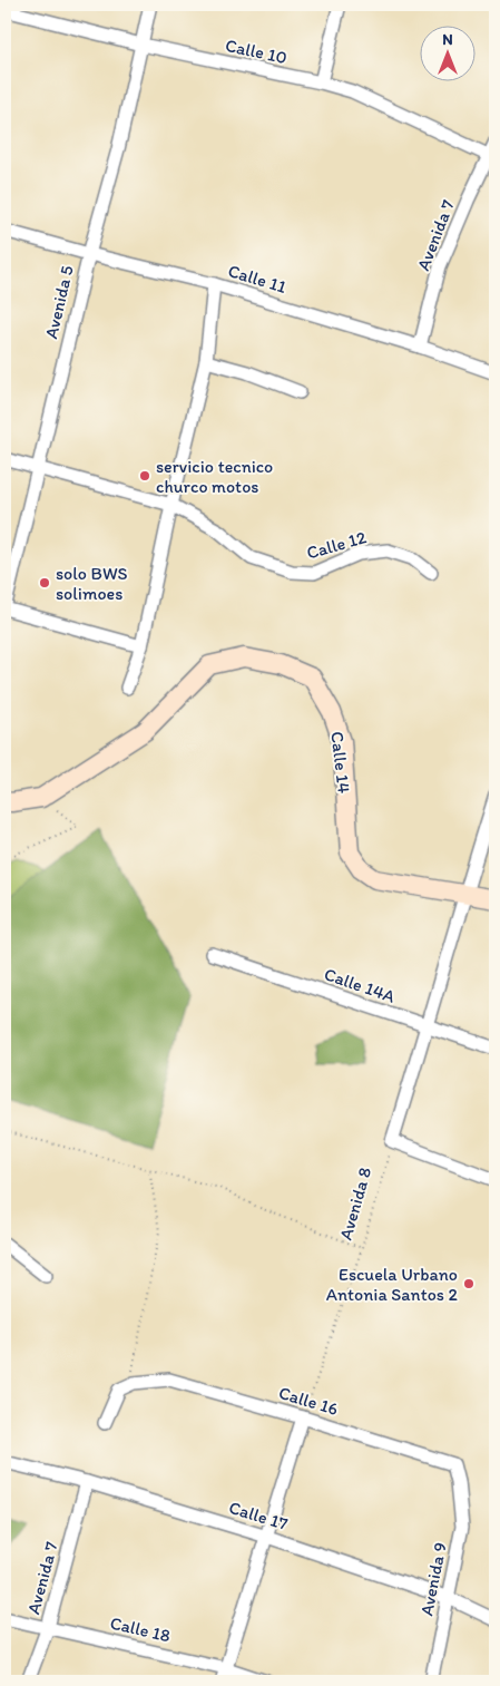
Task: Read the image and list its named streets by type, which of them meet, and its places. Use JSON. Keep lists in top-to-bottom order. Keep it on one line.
{"streets":{"street":["Calle 10","Avenida 7","Calle 11","Avenida 5","Calle 12","Calle 14","Calle 14A","Calle 16","Calle 17","Avenida 9","Calle 18"],"path":["Avenida 8"]},"crossings":[["Calle 10","Avenida 7"],["Calle 10","Avenida 5"],["Avenida 7","Calle 11"],["Avenida 7","Calle 17"],["Avenida 7","Calle 18"],["Calle 11","Avenida 5"],["Avenida 5","Calle 12"],["Avenida 8","Calle 16"],["Calle 16","Avenida 9"],["Calle 17","Avenida 9"]],"places":["servicio tecnico churco motos","solo BWS solimoes","Escuela Urbano Antonia Santos 2"],"north":"top"}
